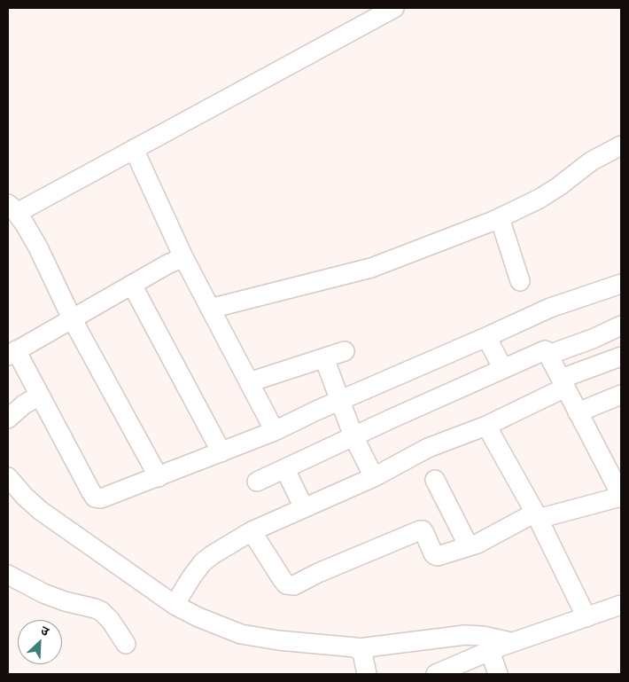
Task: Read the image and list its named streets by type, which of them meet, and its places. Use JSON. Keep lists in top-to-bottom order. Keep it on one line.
{"north":"top right"}
